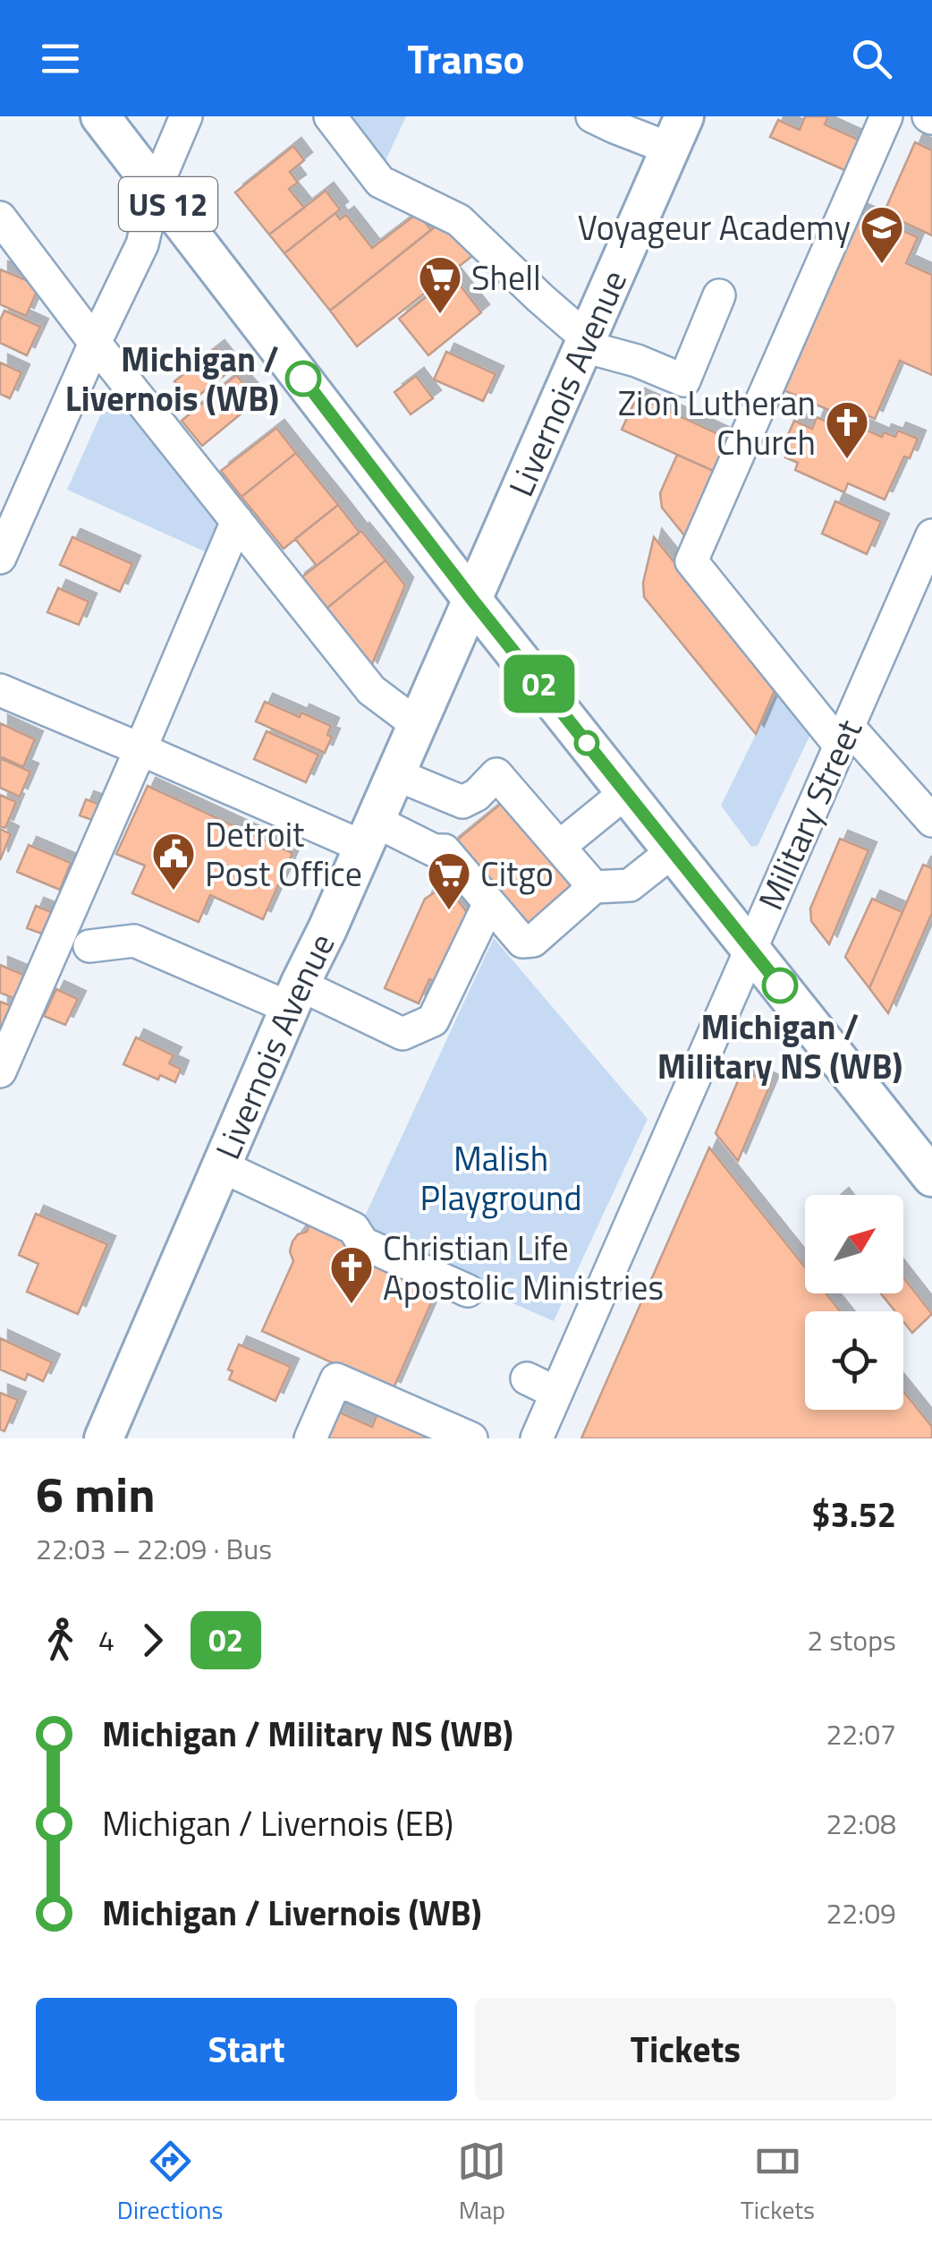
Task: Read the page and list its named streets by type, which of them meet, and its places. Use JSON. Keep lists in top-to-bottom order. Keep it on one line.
{"streets":{"main road":["US 12","Livernois Avenue"],"street":["Military Street"]},"crossings":[["US 12","Livernois Avenue"],["US 12","Military Street"]],"parks":["Malish Playground"],"places":{"school or university":["Voyageur Academy"],"supermarket":["Shell","Citgo"],"other":["Michigan / Livernois (WB)","Michigan / Military NS (WB)"],"church":["Zion Lutheran Church","Christian Life Apostolic Ministries"],"public building":["Detroit Post Office"]},"lines":["bus line 02"],"north":"top right","page":{"header":"Transo","on_map":"02","heading":["6 min","22:03 – 22:09 · Bus","$3.52"],"legs":["4","02","2 stops"],"list":[{"name":"Michigan / Military NS (WB)","value":"22:07"},{"name":"Michigan / Livernois (EB)","value":"22:08"},{"name":"Michigan / Livernois (WB)","value":"22:09"}],"buttons":["Start","Tickets"],"tabs":["Directions","Map","Tickets"]}}
